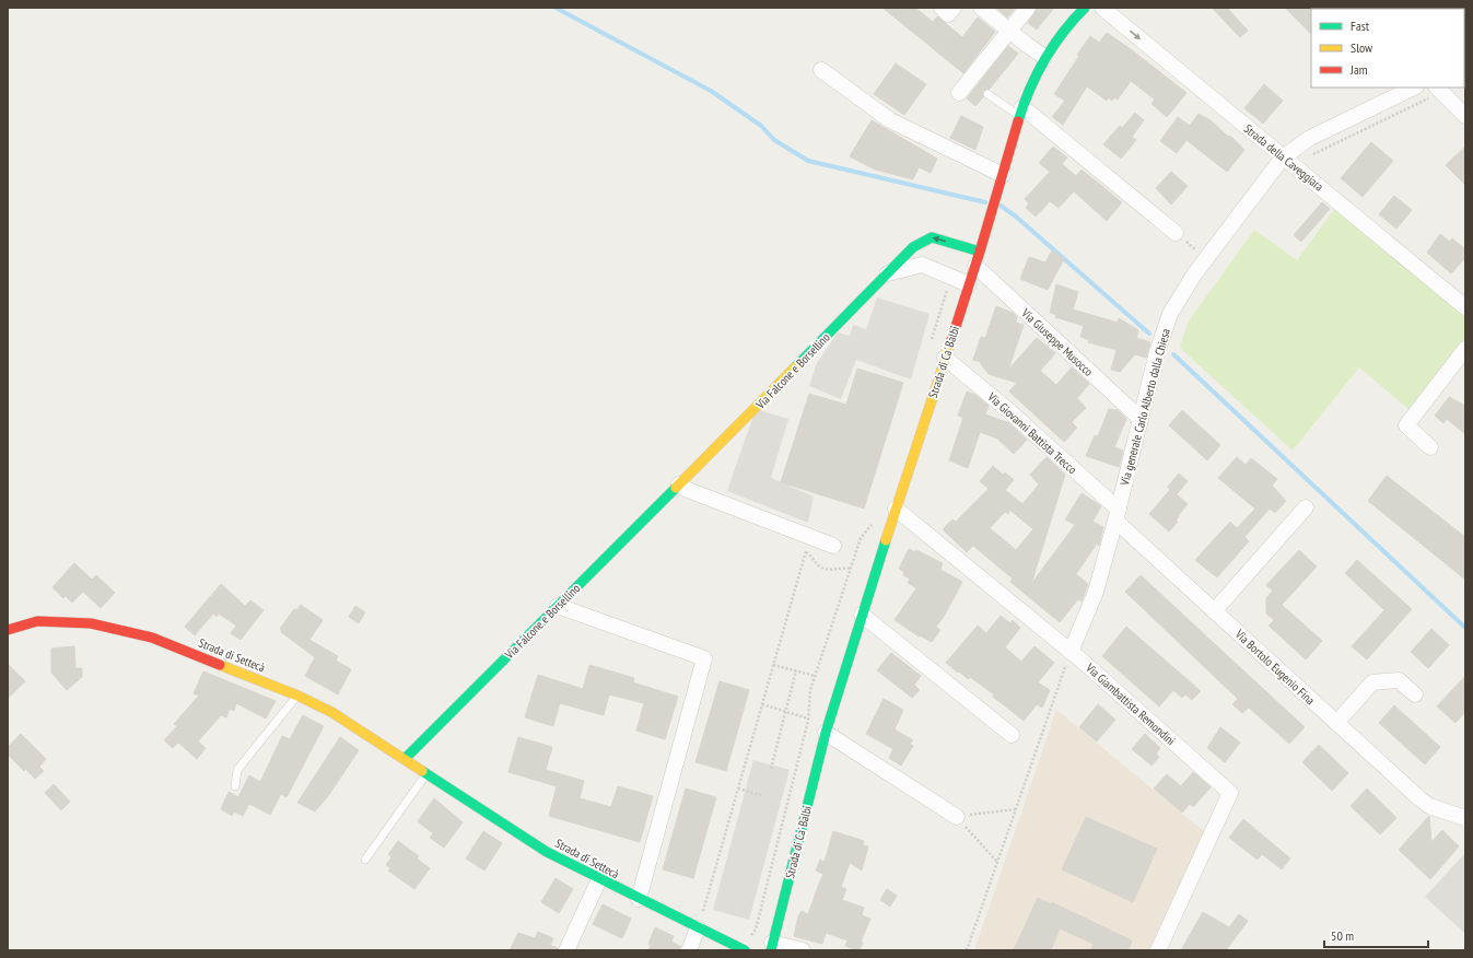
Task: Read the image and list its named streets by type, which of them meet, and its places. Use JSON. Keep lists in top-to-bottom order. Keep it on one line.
{"streets":{"street":["Strada della Caveggiara","Via Giuseppe Musocco","Strada di Ca' Balbi","Via Falcone e Borsellino","Via generale Carlo Alberto dalla Chiesa","Via Giovanni Battista Trecco","Strada di Settecà","Via Bortolo Eugenio Fina","Via Giambattista Remondini"]},"crossings":[["Strada della Caveggiara","Via generale Carlo Alberto dalla Chiesa"],["Via Giuseppe Musocco","Strada di Ca' Balbi"],["Via Giuseppe Musocco","Via Falcone e Borsellino"],["Via Giuseppe Musocco","Via generale Carlo Alberto dalla Chiesa"],["Strada di Ca' Balbi","Via Falcone e Borsellino"],["Strada di Ca' Balbi","Via Giovanni Battista Trecco"],["Strada di Ca' Balbi","Via Giambattista Remondini"],["Via Falcone e Borsellino","Strada di Settecà"],["Via generale Carlo Alberto dalla Chiesa","Via Giovanni Battista Trecco"],["Via generale Carlo Alberto dalla Chiesa","Via Bortolo Eugenio Fina"],["Via generale Carlo Alberto dalla Chiesa","Via Giambattista Remondini"],["Via Giovanni Battista Trecco","Via Bortolo Eugenio Fina"]],"legend":["Fast","Slow","Jam"],"scale_bar":"50 m"}
